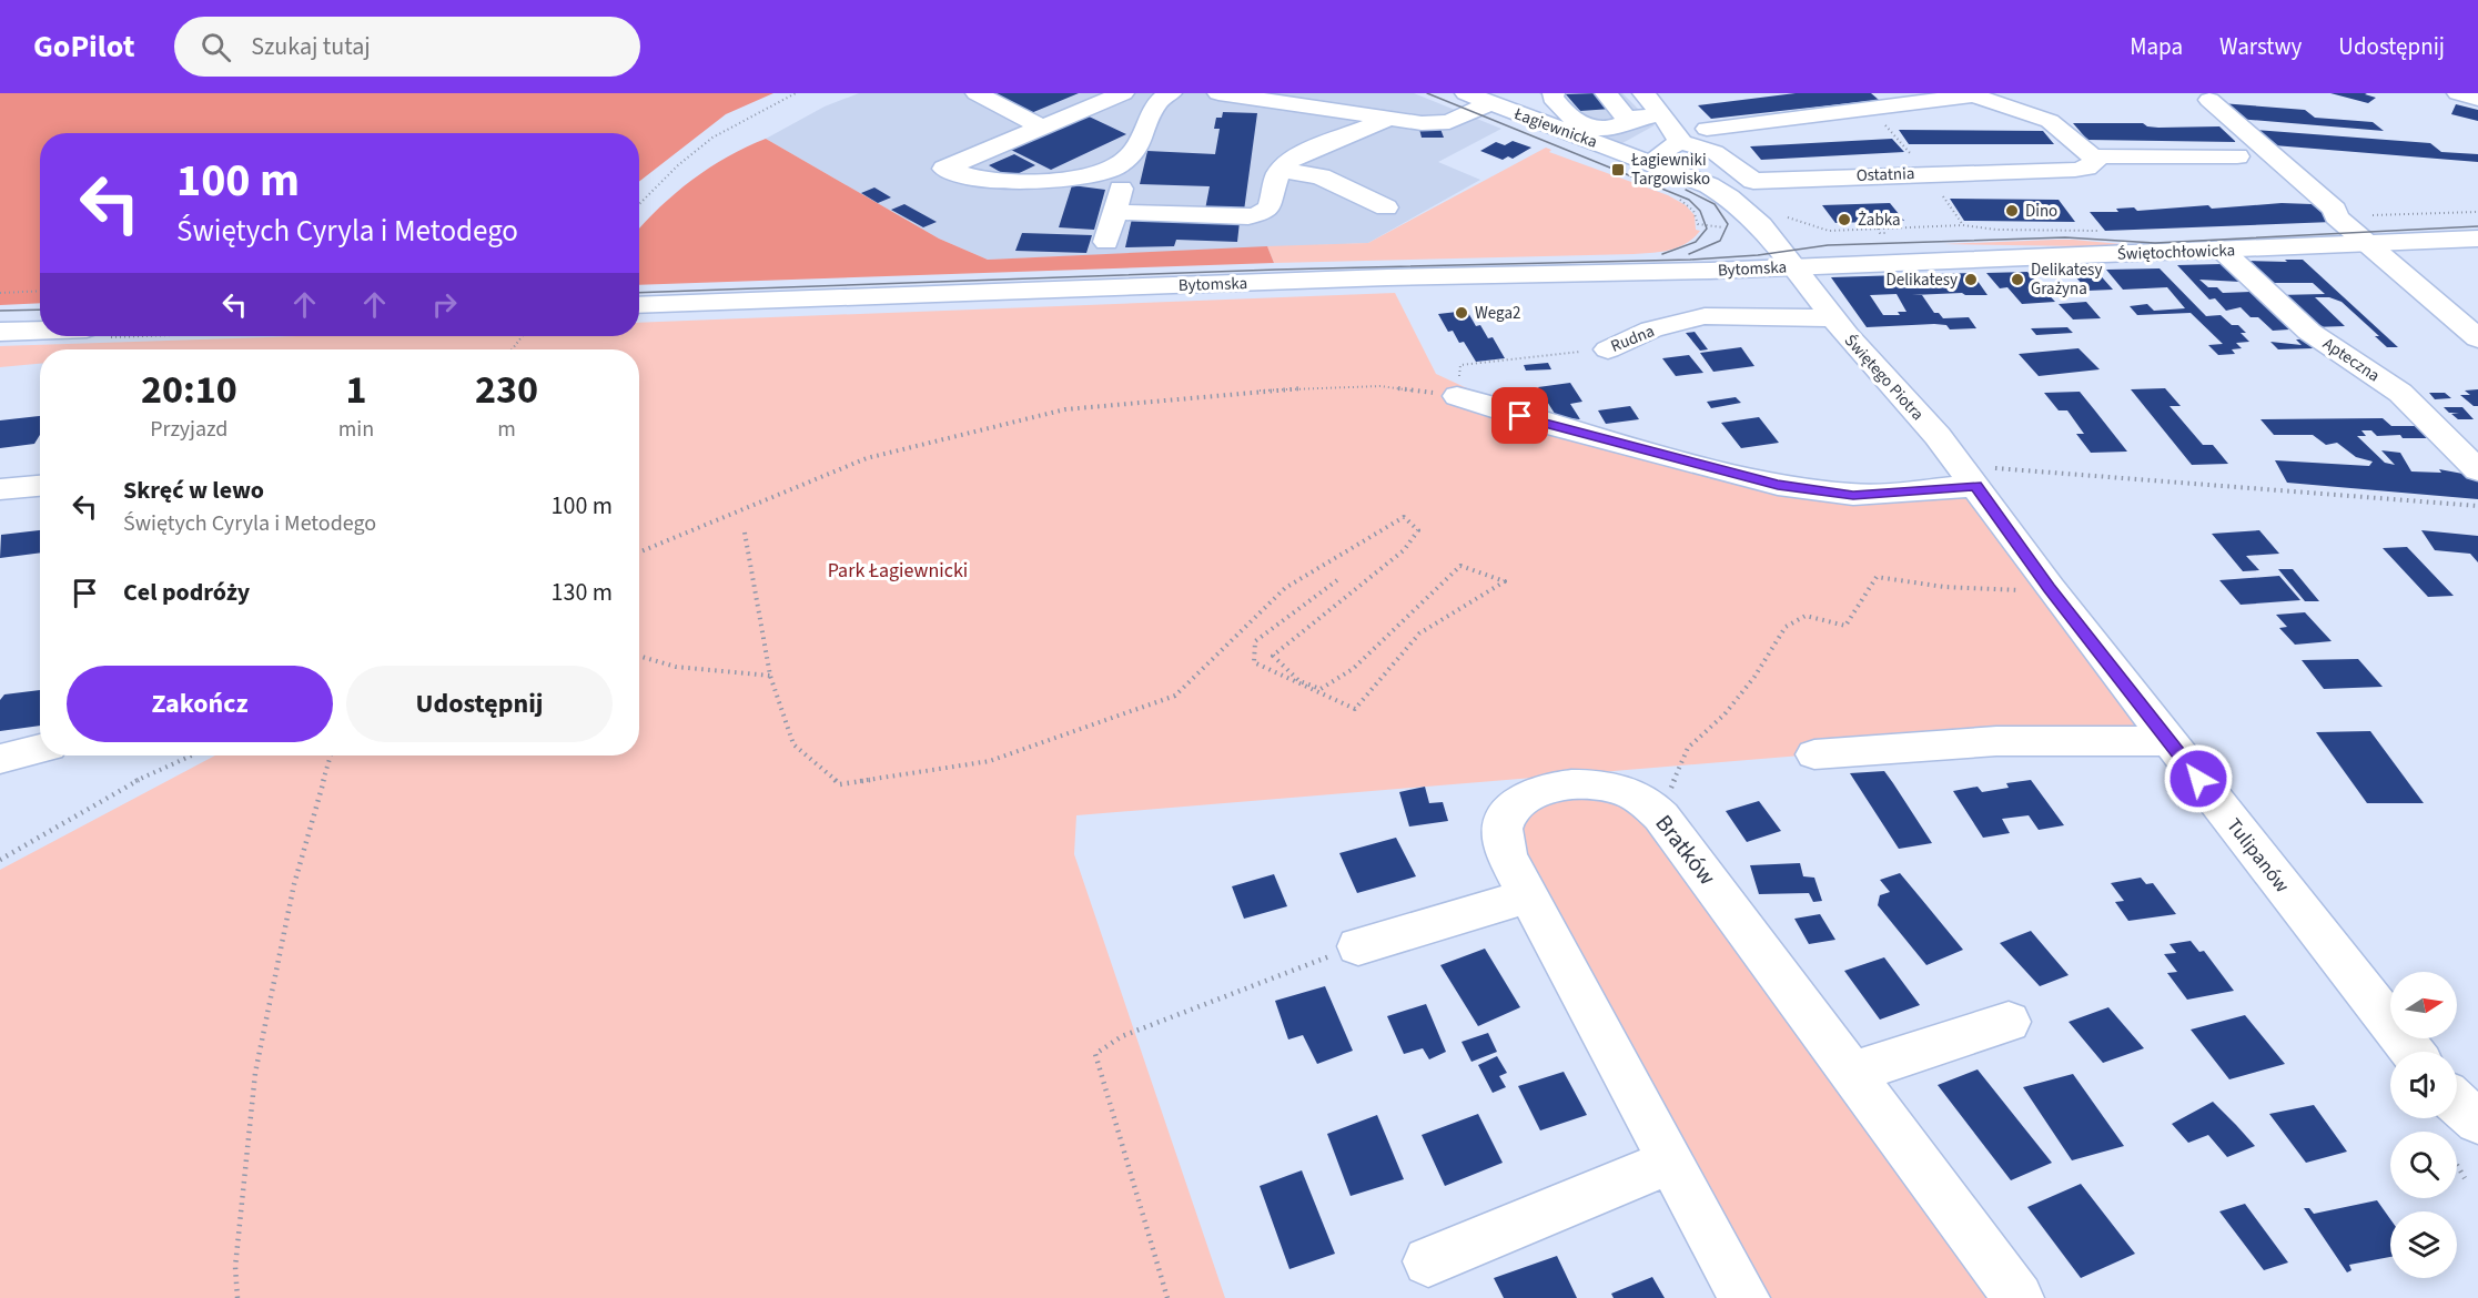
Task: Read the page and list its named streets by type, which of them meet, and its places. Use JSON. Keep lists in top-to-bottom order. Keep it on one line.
{"streets":{"street":["Łagiewnicka","Ostatnia","Świętochłowicka","Bytomska","Rudna","Apteczna","Świętego Piotra","Bratków","Tulipanów"]},"crossings":[["Świętochłowicka","Bytomska"],["Świętochłowicka","Apteczna"],["Świętochłowicka","Świętego Piotra"],["Bytomska","Świętego Piotra"],["Rudna","Świętego Piotra"],["Świętego Piotra","Tulipanów"]],"parks":["Park Łagiewnicki"],"places":{"transit":["Łagiewniki Targowisko"],"other":["Dino","Żabka","Delikatesy","Delikatesy Grażyna","Wega2"]},"north":"right","page":{"header":"GoPilot","search":"Szukaj tutaj","nav":["Mapa","Warstwy","Udostępnij"],"turn":["100 m","Świętych Cyryla i Metodego"],"eta":["20:10","Przyjazd","1","min","230","m"],"list":[{"name":"Skręć w lewo","note":"Świętych Cyryla i Metodego","value":"100 m"},{"name":"Cel podróży","value":"130 m"}],"buttons":["Zakończ","Udostępnij"]}}
